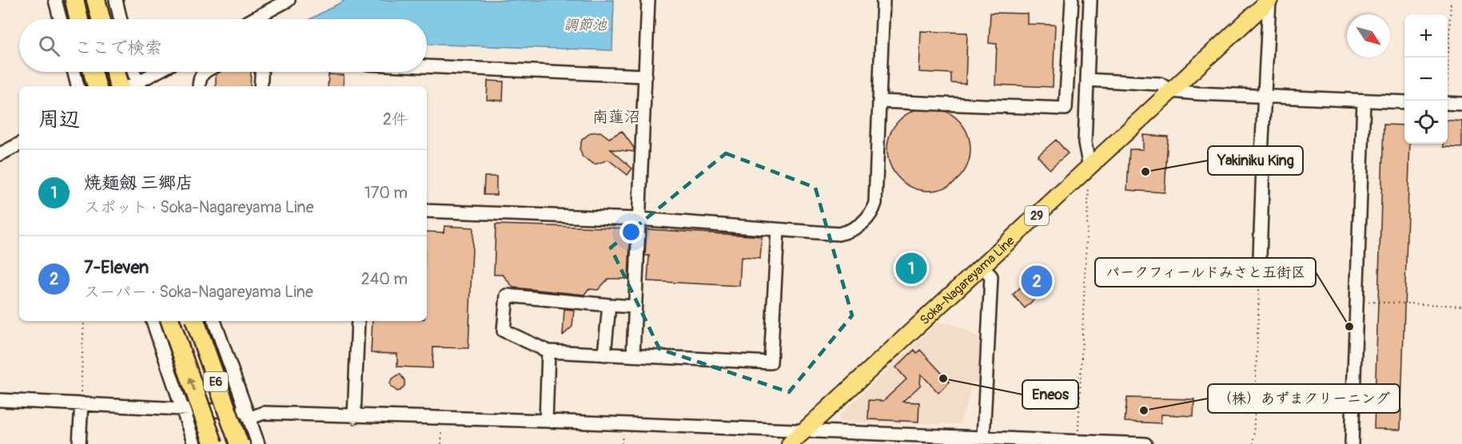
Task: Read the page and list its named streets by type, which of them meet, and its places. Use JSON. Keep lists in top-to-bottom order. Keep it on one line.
{"streets":{"highway":["E6"],"main road":["29","Soka-Nagareyama Line"]},"districts":["南蓮沼"],"water":["調節池"],"places":["Yakiniku King","パークフィールドみさと五街区","Eneos","（株）あずまクリーニング"],"north":"bottom right","page":{"map_buttons":["+","−"],"search":"ここで検索","heading":["周辺","2件"],"list":[{"mark":"1","name":"焼麺劔 三郷店","note":"スポット · Soka-Nagareyama Line","value":"170 m"},{"mark":"2","name":"7-Eleven","note":"スーパー · Soka-Nagareyama Line","value":"240 m"}],"pins":["1","2"]}}
